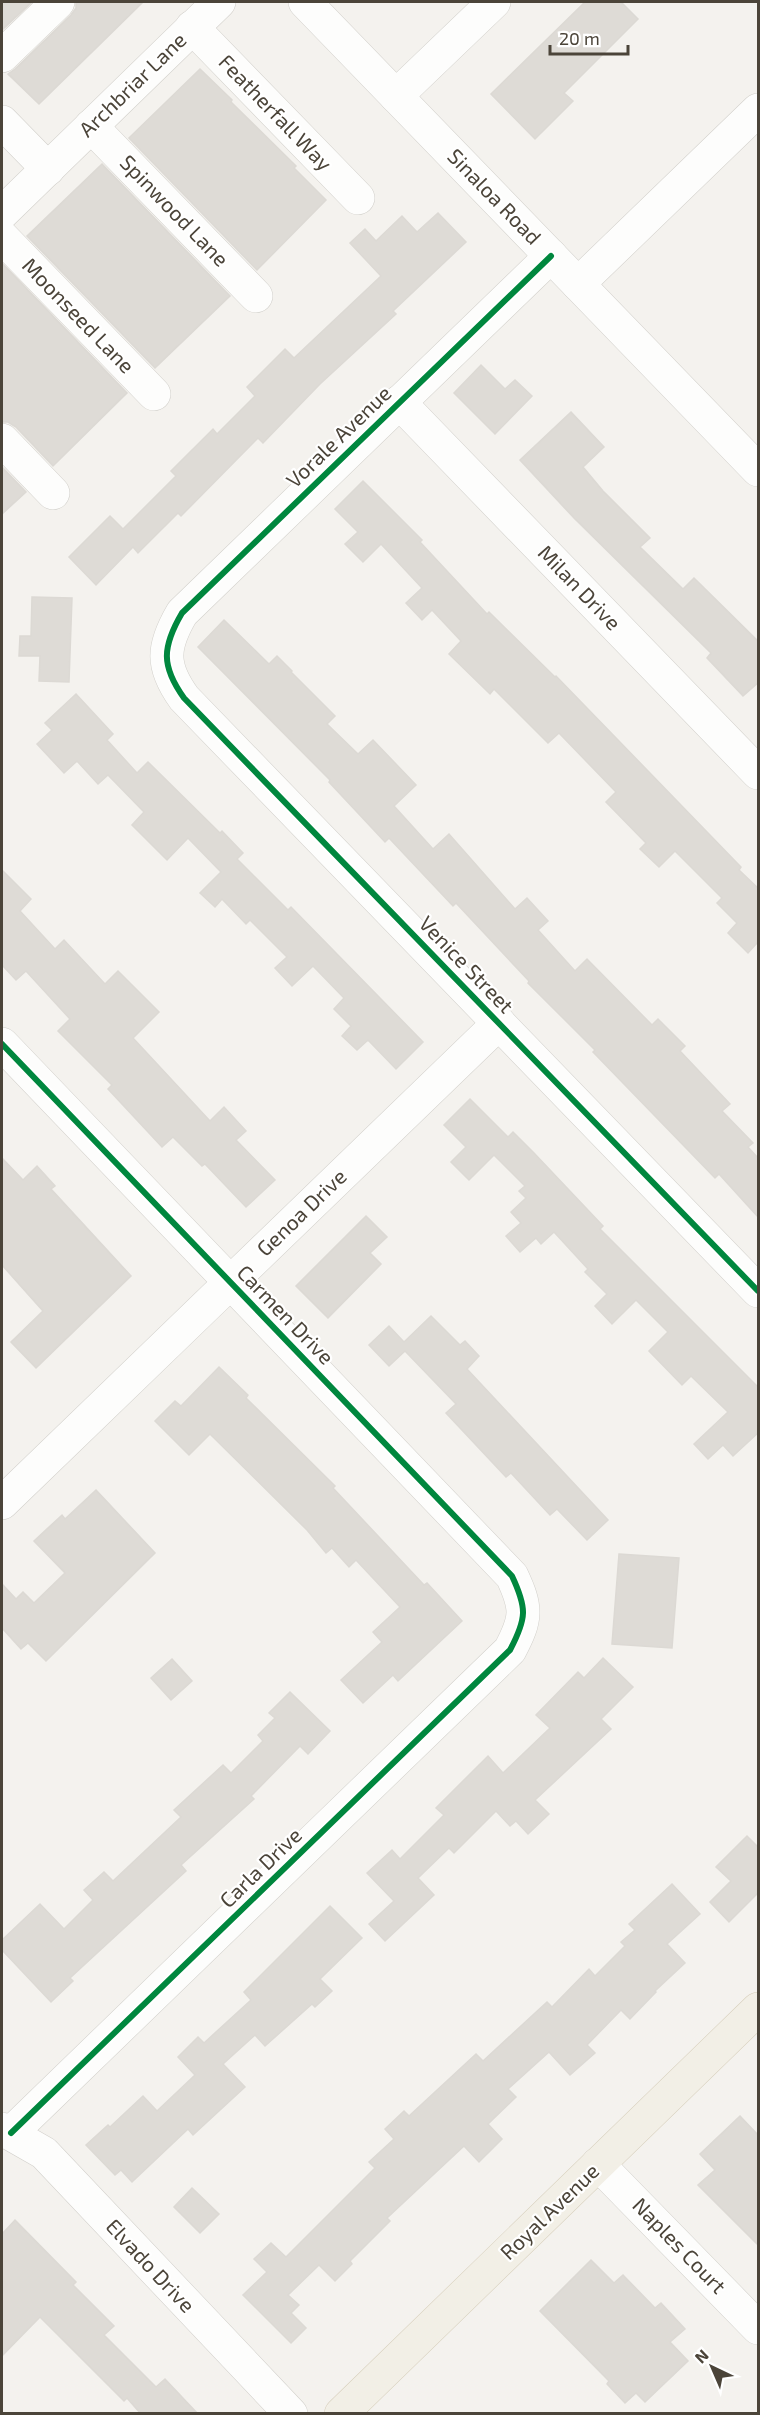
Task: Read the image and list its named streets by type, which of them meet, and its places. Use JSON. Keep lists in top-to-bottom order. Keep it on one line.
{"streets":{"main road":["Royal Avenue"],"street":["Archbriar Lane","Featherfall Way","Sinaloa Road","Spinwood Lane","Moonseed Lane","Vorale Avenue","Milan Drive","Venice Street","Genoa Drive","Carmen Drive","Carla Drive","Naples Court","Elvado Drive"]},"crossings":[["Archbriar Lane","Featherfall Way"],["Archbriar Lane","Spinwood Lane"],["Sinaloa Road","Vorale Avenue"],["Vorale Avenue","Milan Drive"],["Vorale Avenue","Venice Street"],["Venice Street","Genoa Drive"],["Genoa Drive","Carmen Drive"],["Carmen Drive","Carla Drive"],["Carla Drive","Elvado Drive"],["Royal Avenue","Naples Court"]],"scale_bar":"20 m","north":"top left"}
